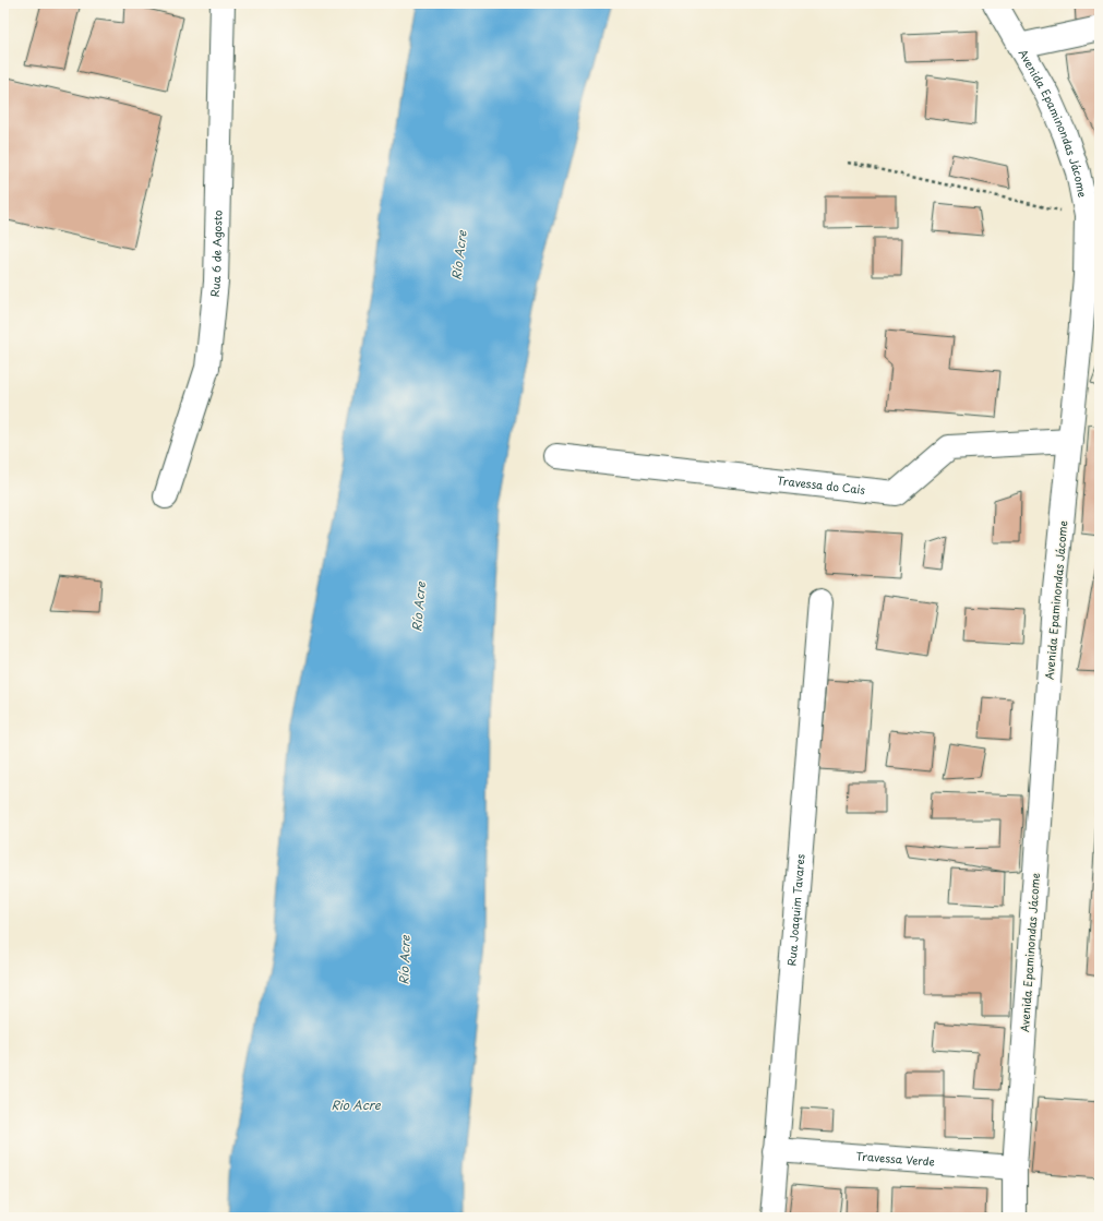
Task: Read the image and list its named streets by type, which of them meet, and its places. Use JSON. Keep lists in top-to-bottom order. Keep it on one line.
{"streets":{"street":["Avenida Epaminondas Jácome","Rua 6 de Agosto","Travessa do Cais","Rua Joaquim Tavares","Travessa Verde"]},"crossings":[["Avenida Epaminondas Jácome","Travessa do Cais"],["Avenida Epaminondas Jácome","Travessa Verde"],["Rua Joaquim Tavares","Travessa Verde"]],"water":["Río Acre","Rio Acre"]}
